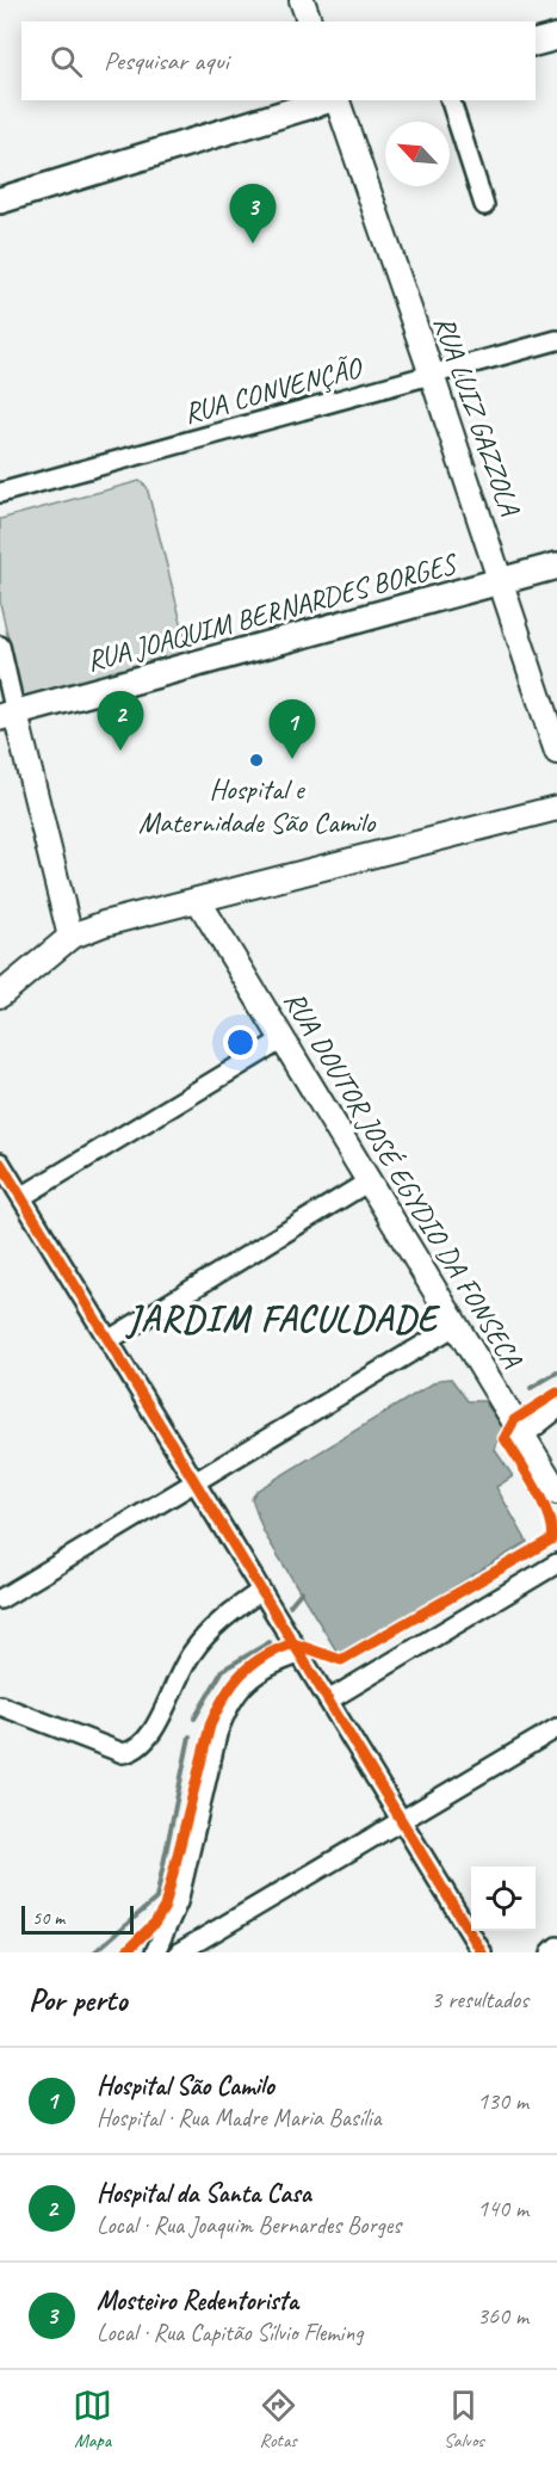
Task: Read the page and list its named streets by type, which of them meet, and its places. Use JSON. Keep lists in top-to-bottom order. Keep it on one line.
{"streets":{"main road":["RUA JOAQUIM BERNARDES BORGES"],"street":["RUA CONVENÇÃO","RUA LUIZ GAZZOLA","RUA DOUTOR JOSÉ EGYDIO DA FONSECA"]},"crossings":[["RUA CONVENÇÃO","RUA LUIZ GAZZOLA"],["RUA LUIZ GAZZOLA","RUA JOAQUIM BERNARDES BORGES"]],"districts":["JARDIM FACULDADE"],"places":["Hospital e Maternidade São Camilo"],"scale_bar":"50 m","north":"top left","page":{"search":"Pesquisar aqui","pins":["3","2","1"],"scale":"50 m","heading":["Por perto","3 resultados"],"list":[{"mark":"1","name":"Hospital São Camilo","note":"Hospital · Rua Madre Maria Basília","value":"130 m"},{"mark":"2","name":"Hospital da Santa Casa","note":"Local · Rua Joaquim Bernardes Borges","value":"140 m"},{"mark":"3","name":"Mosteiro Redentorista","note":"Local · Rua Capitão Sílvio Fleming","value":"360 m"}],"nav":["Mapa","Rotas","Salvos"]}}
